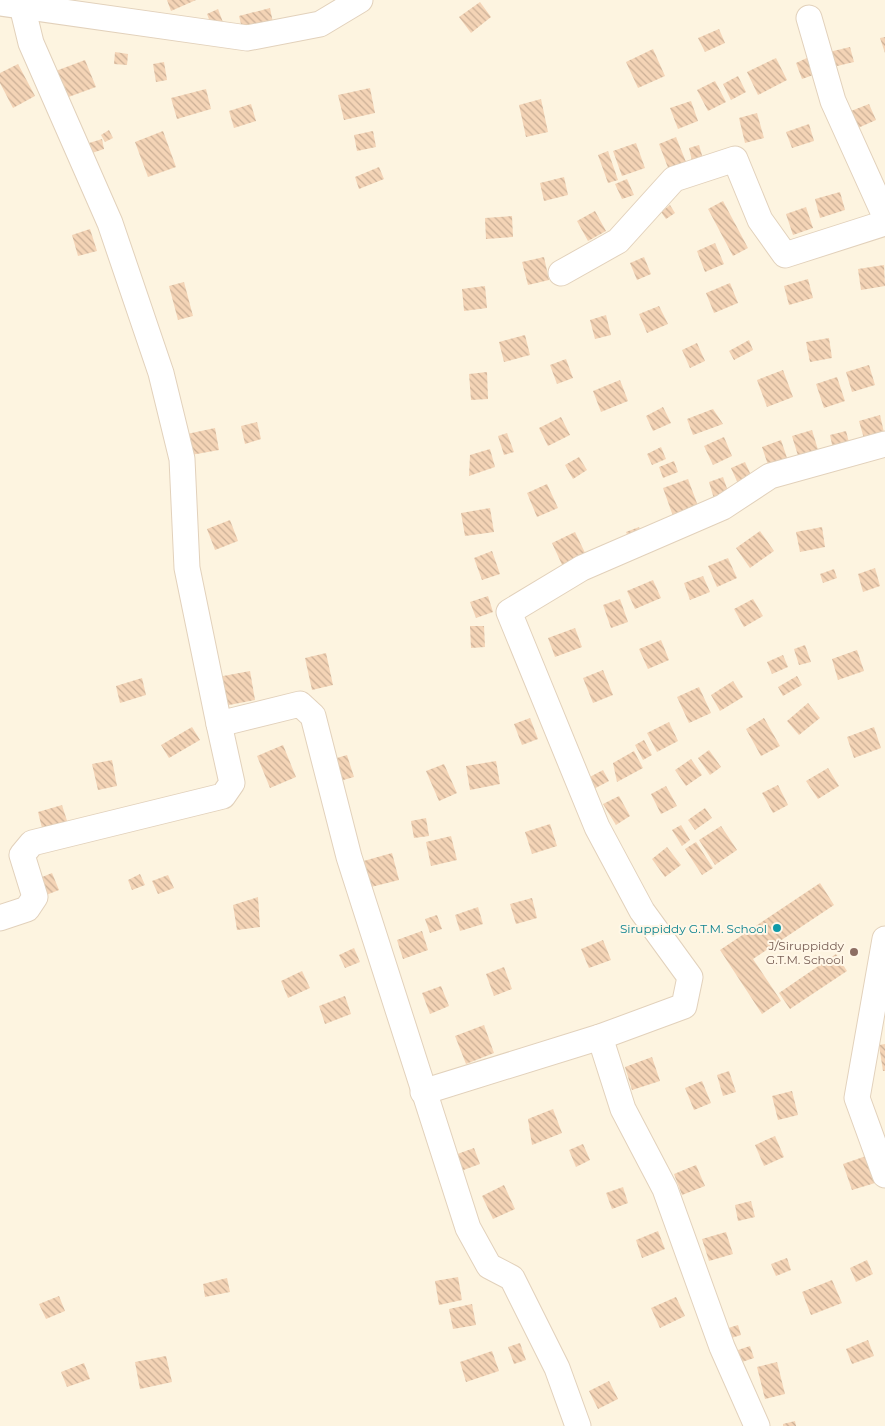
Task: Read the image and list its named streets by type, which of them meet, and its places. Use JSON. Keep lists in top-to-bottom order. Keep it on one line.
{"places":["Siruppiddy G.T.M. School","J/Siruppiddy G.T.M. School"]}
